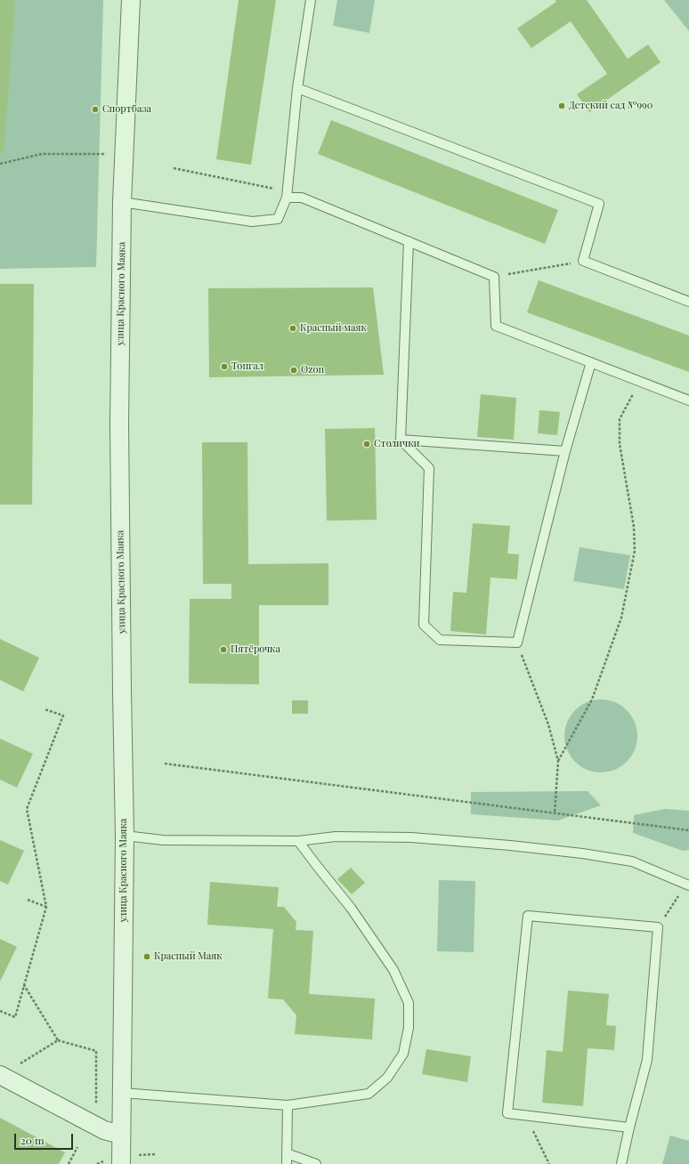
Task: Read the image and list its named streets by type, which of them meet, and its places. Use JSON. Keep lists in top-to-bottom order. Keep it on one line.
{"streets":{"street":["улица Красного Маяка"]},"places":["Детский сад №990","Спортбаза","Красный маяк","Тонгал","Ozon","Столички","Пятёрочка","Красный Маяк"],"scale_bar":"20 m"}
